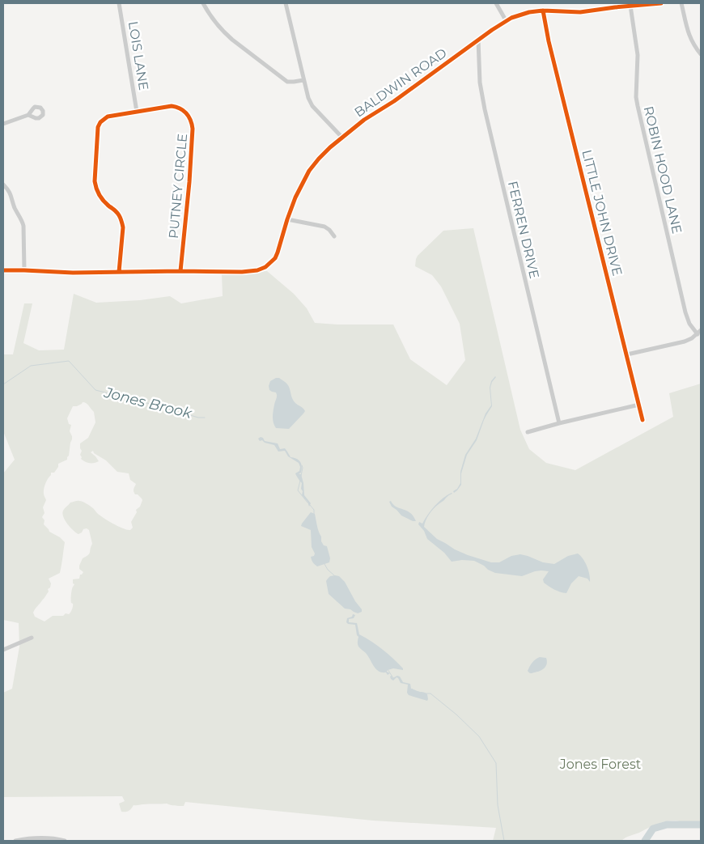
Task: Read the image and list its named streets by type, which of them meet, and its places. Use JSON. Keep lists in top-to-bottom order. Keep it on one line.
{"streets":{"street":["LOIS LANE","BALDWIN ROAD","ROBIN HOOD LANE","PUTNEY CIRCLE","LITTLE JOHN DRIVE","FERREN DRIVE"]},"crossings":[["LOIS LANE","PUTNEY CIRCLE"],["BALDWIN ROAD","ROBIN HOOD LANE"],["BALDWIN ROAD","PUTNEY CIRCLE"],["BALDWIN ROAD","LITTLE JOHN DRIVE"],["BALDWIN ROAD","FERREN DRIVE"]],"water":["Jones Brook"],"parks":["Jones Forest"]}
